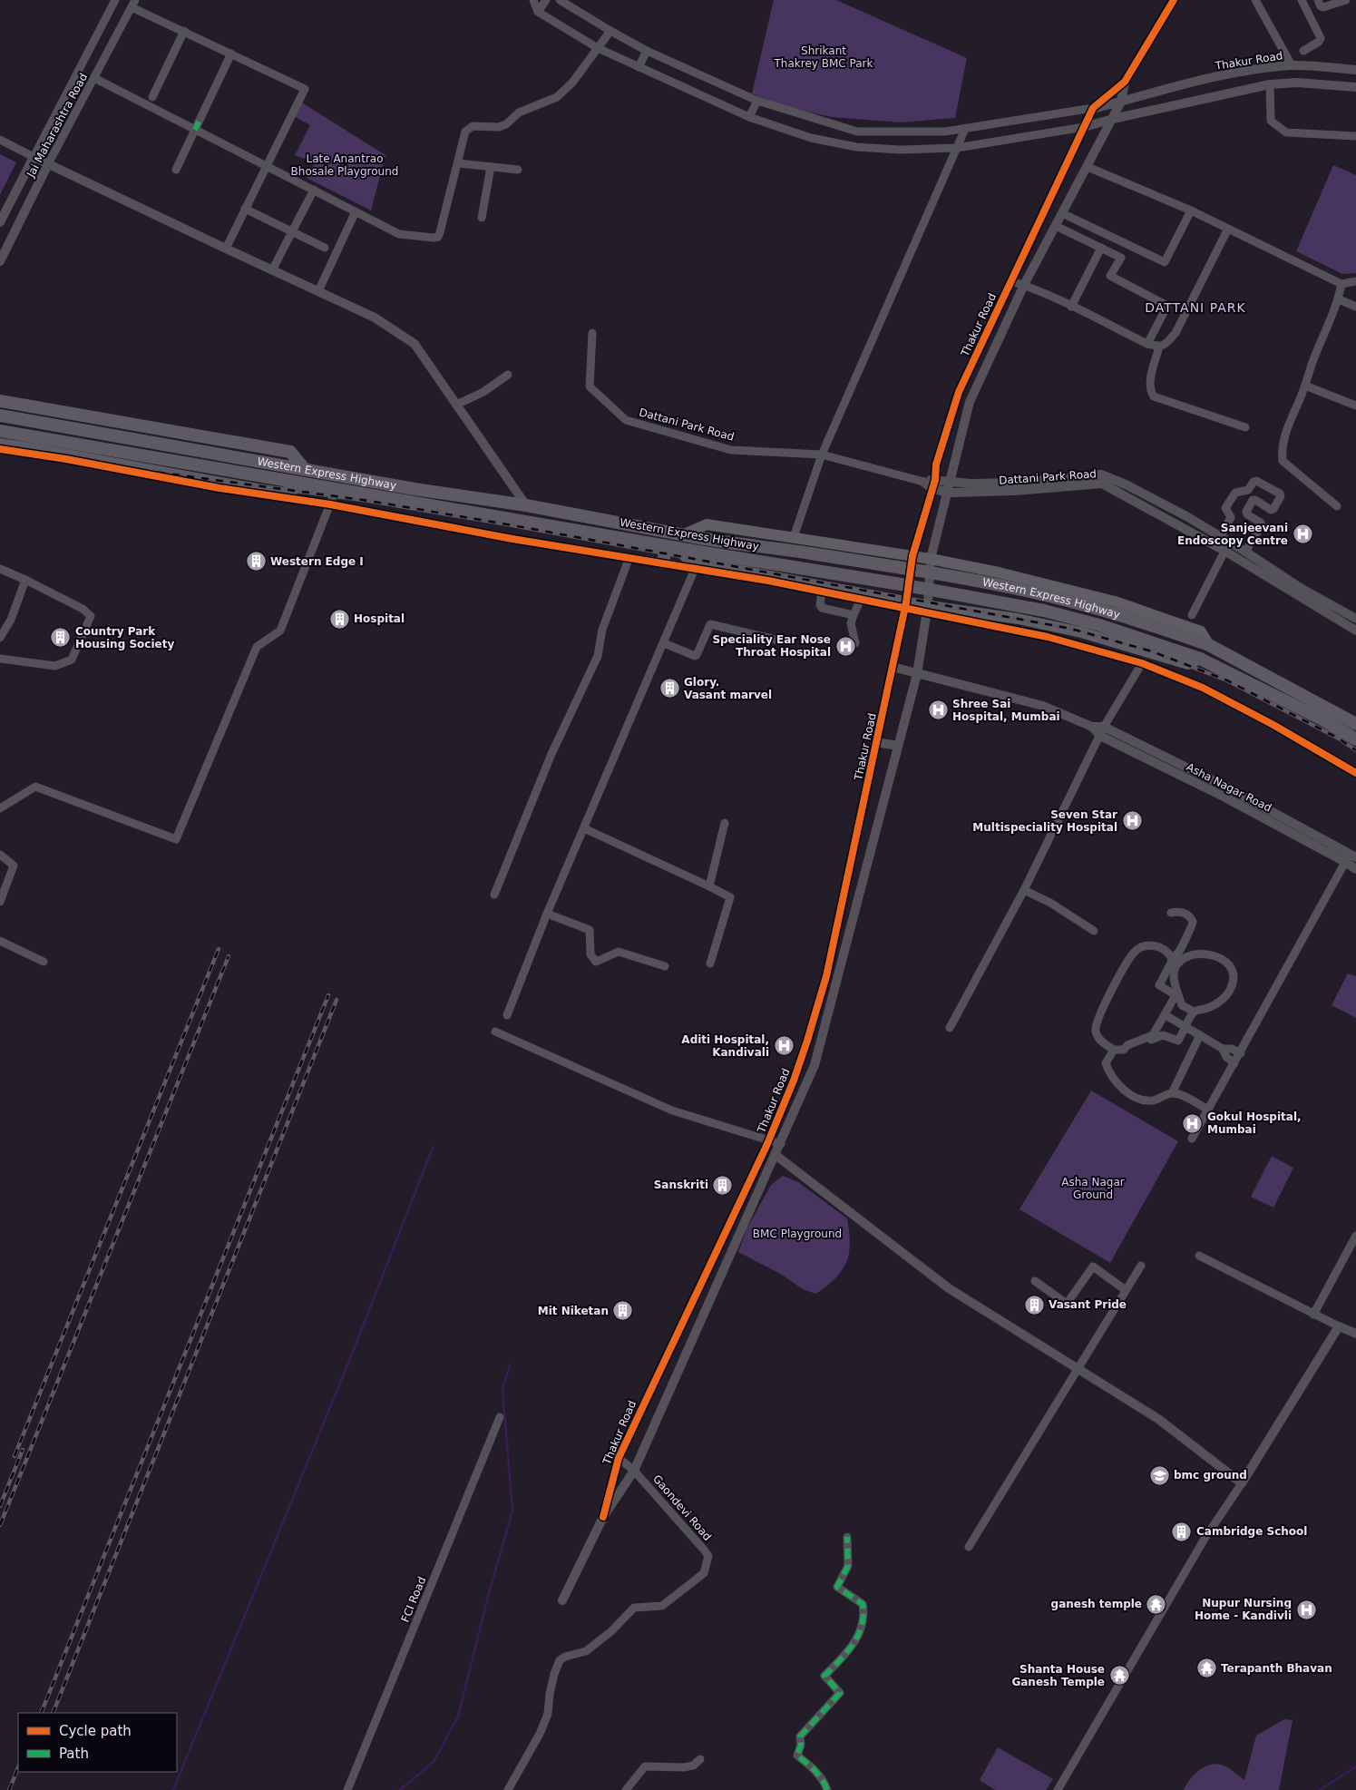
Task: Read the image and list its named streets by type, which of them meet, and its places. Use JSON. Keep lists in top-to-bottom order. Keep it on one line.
{"streets":{"highway":["Western Express Highway"],"street":["Thakur Road","Jai Maharashtra Road","Dattani Park Road","Asha Nagar Road","Gaondevi Road","FCI Road"]},"crossings":[["Thakur Road","Dattani Park Road"],["Thakur Road","Asha Nagar Road"],["Thakur Road","Gaondevi Road"]],"districts":["DATTANI PARK"],"parks":["Shrikant Thakrey BMC Park","Late Anantrao Bhosale Playground","Asha Nagar Ground","BMC Playground"],"places":{"hospital":["Sanjeevani Endoscopy Centre","Speciality Ear Nose Throat Hospital","Shree Sai Hospital, Mumbai","Seven Star Multispeciality Hospital","Aditi Hospital, Kandivali","Gokul Hospital, Mumbai","Nupur Nursing Home - Kandivli"],"building":["Western Edge I","Hospital","Country Park Housing Society","Glory. Vasant marvel","Sanskriti","Vasant Pride","Mit Niketan","Cambridge School"],"school or university":["bmc ground"],"temple":["ganesh temple","Terapanth Bhavan","Shanta House Ganesh Temple"]},"legend":["Cycle path","Path"]}
